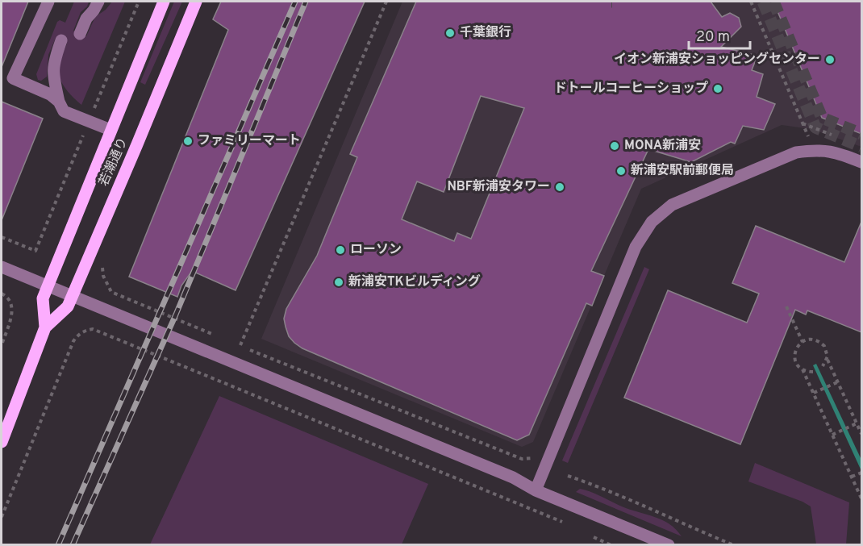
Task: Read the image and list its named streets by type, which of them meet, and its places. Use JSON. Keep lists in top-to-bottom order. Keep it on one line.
{"streets":{"main road":["若潮通り"]},"places":["千葉銀行","イオン新浦安ショッピングセンター","ドトールコーヒーショップ","ファミリーマート","MONA新浦安","新浦安駅前郵便局","NBF新浦安タワー","ローソン","新浦安TKビルディング"],"scale_bar":"20 m"}
